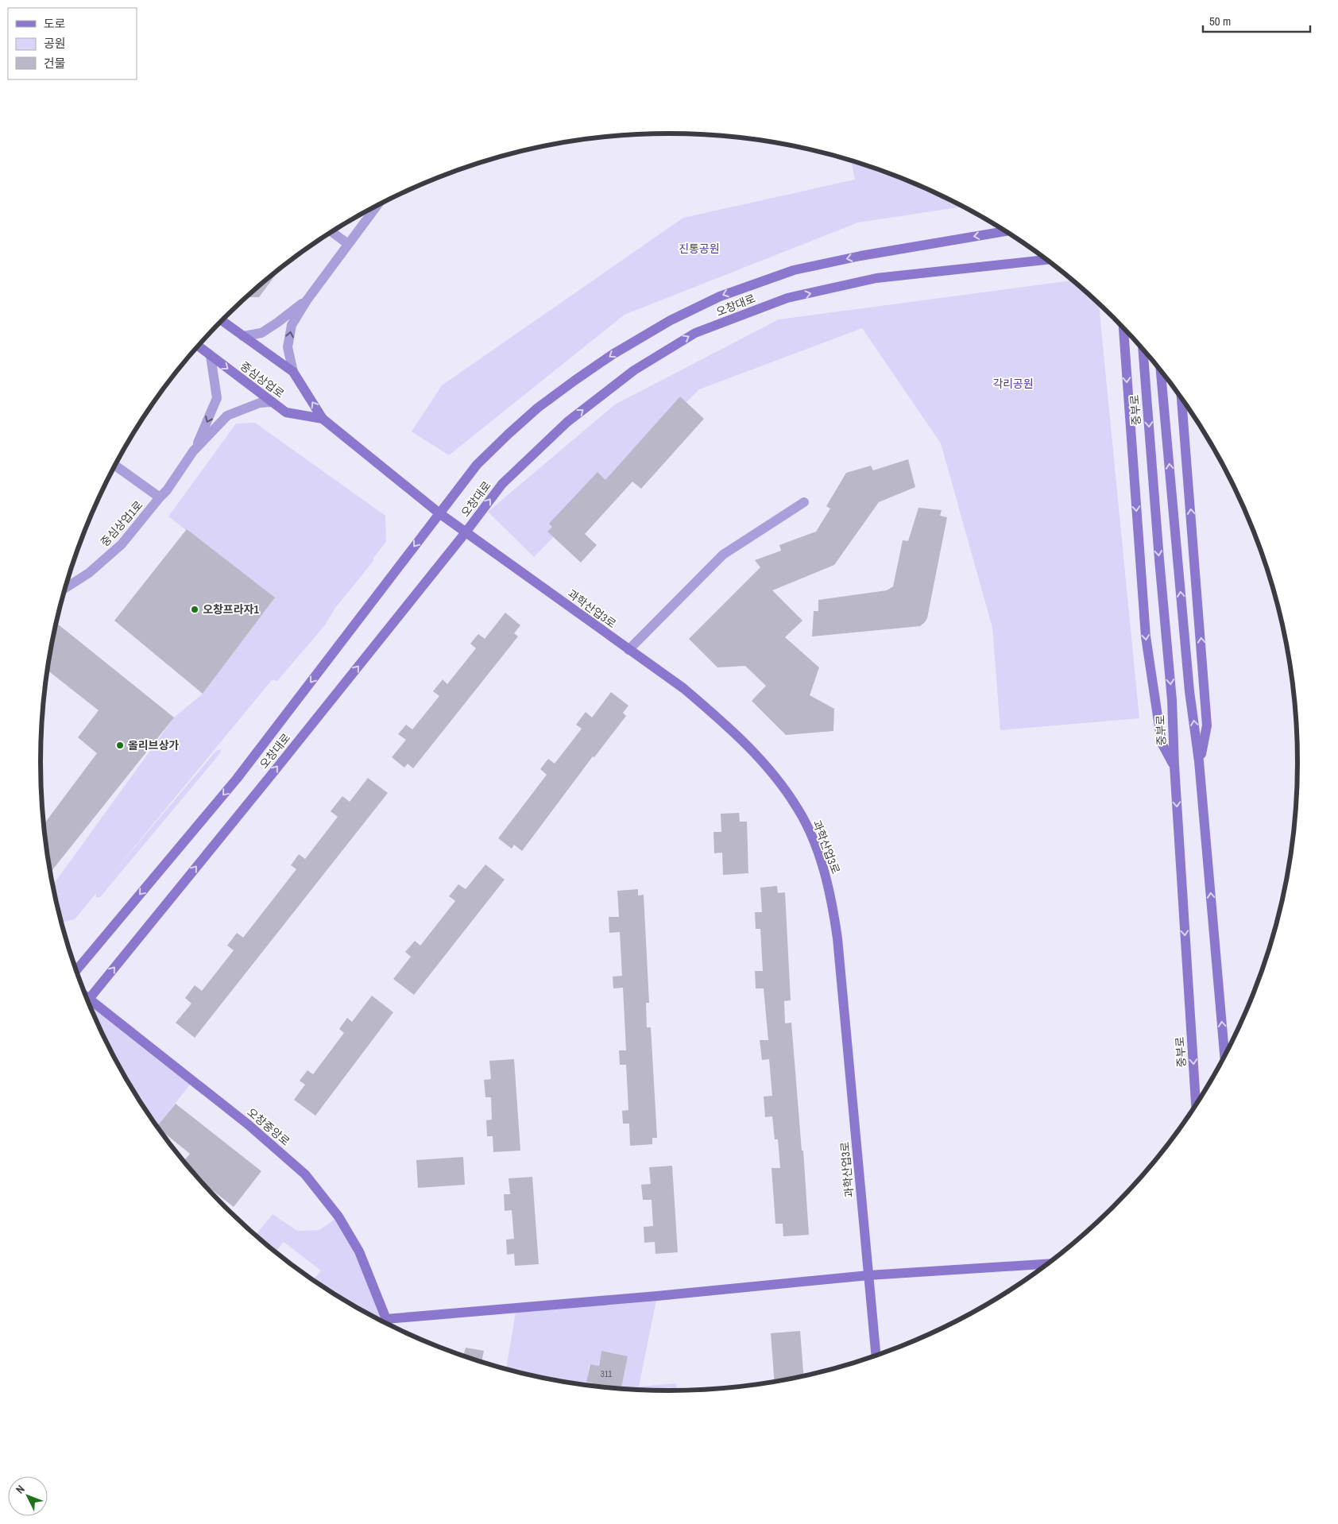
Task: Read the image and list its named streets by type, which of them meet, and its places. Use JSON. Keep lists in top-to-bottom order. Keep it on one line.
{"streets":{"main road":["오창대로","중심상업로","중부로","과학산업3로","오창중앙로"],"street":["중심상업1로"]},"crossings":[["오창대로","중심상업로"],["오창대로","과학산업3로"],["중심상업로","과학산업3로"]],"parks":["진통공원","각리공원"],"places":["오창프라자1","올리브상가"],"house_numbers":["311"],"legend":["도로","공원","건물"],"scale_bar":"50 m","north":"top left"}
